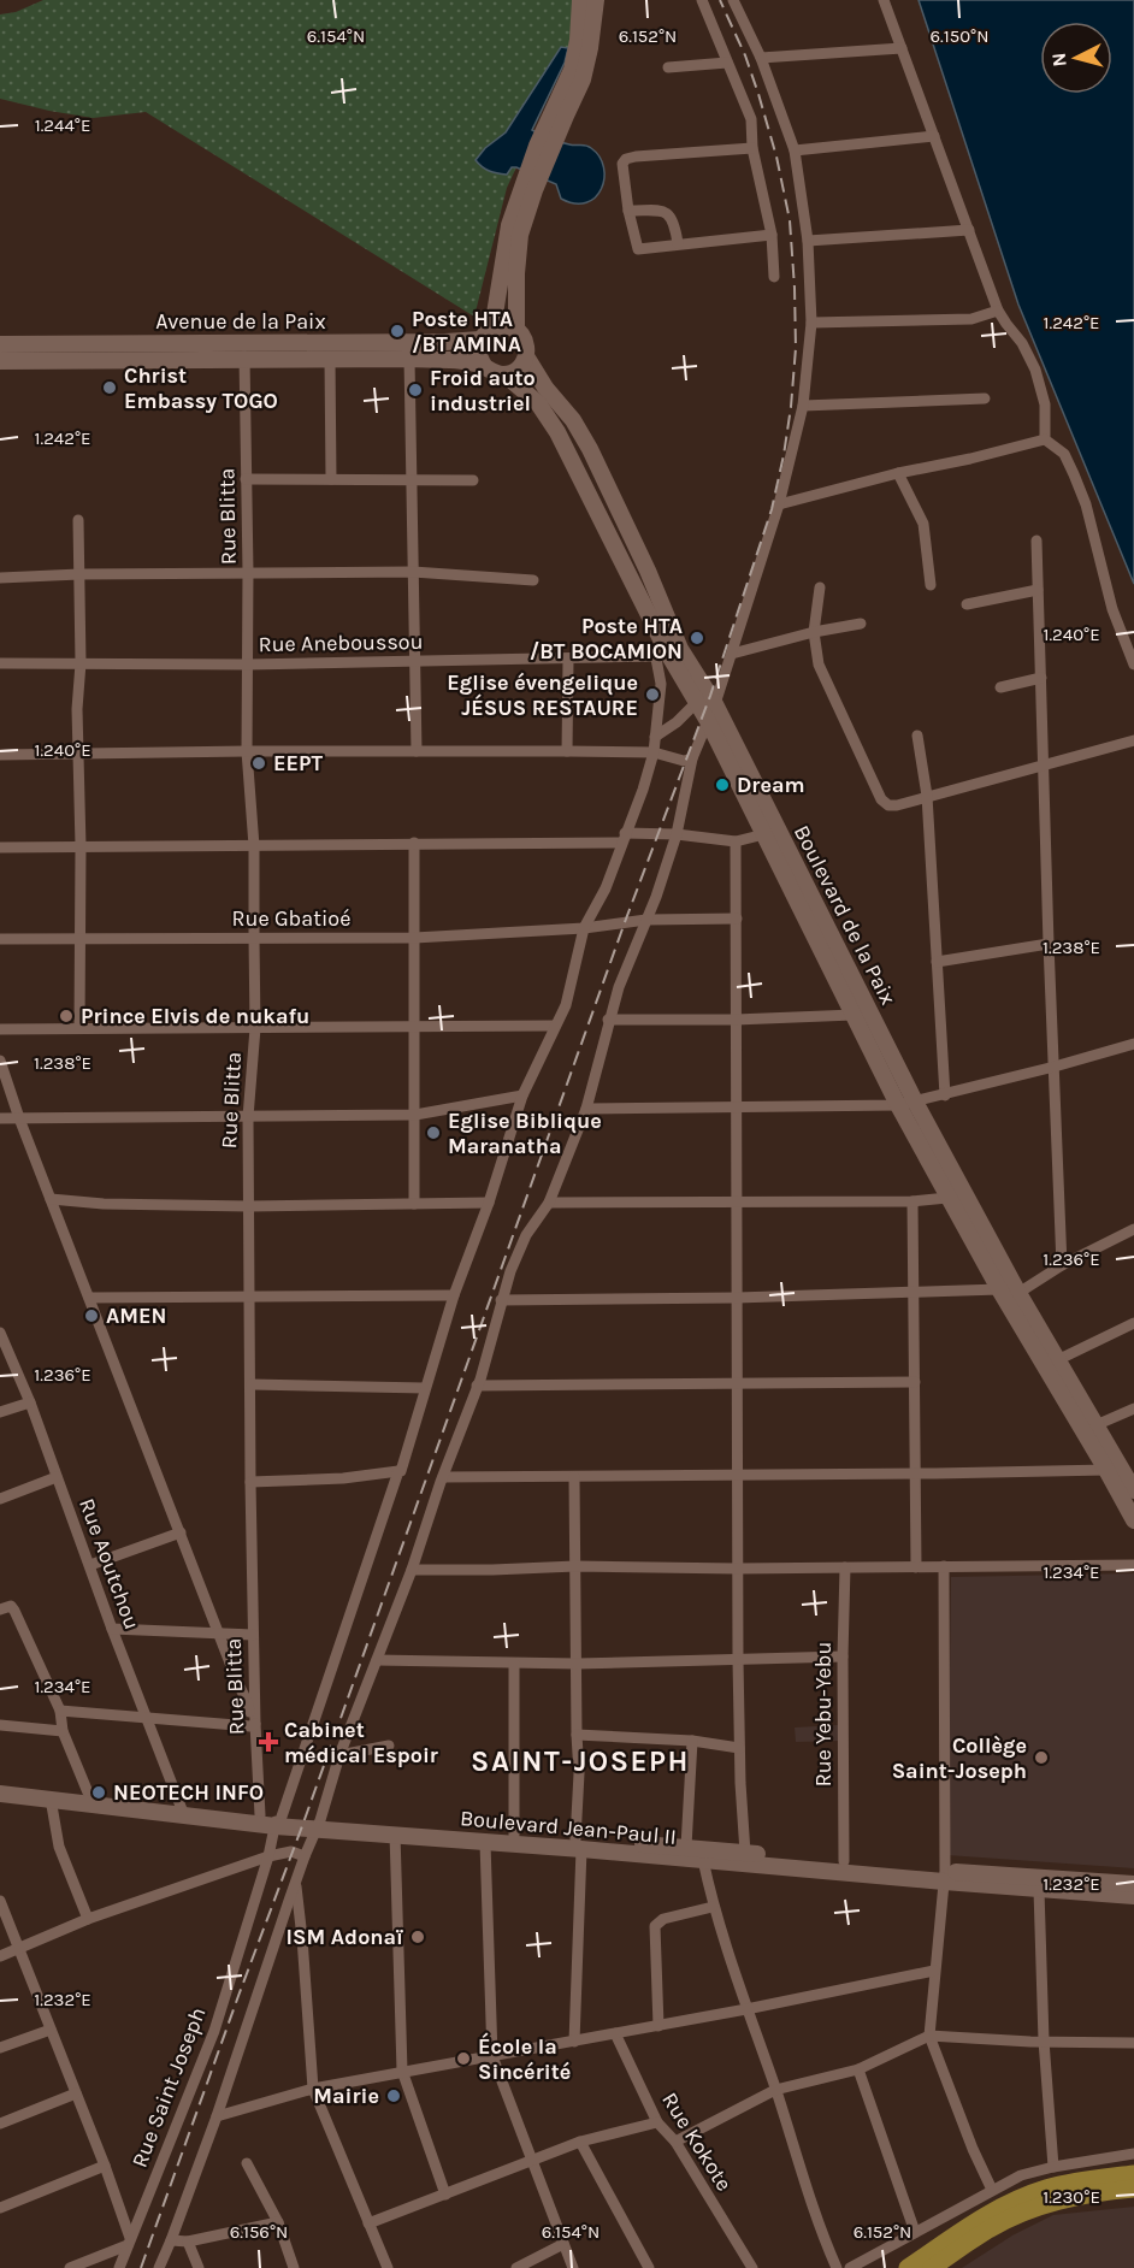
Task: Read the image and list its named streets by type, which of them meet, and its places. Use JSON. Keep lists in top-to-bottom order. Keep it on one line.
{"streets":{"main road":["Avenue de la Paix","Boulevard de la Paix","Boulevard Jean-Paul II"],"street":["Rue Blitta","Rue Aneboussou","Rue Gbatioé","Rue Aoutchou","Rue Yebu-Yebu","Rue Saint Joseph","Rue Kokote"]},"crossings":[["Avenue de la Paix","Rue Blitta"],["Avenue de la Paix","Boulevard de la Paix"],["Rue Blitta","Rue Aneboussou"],["Rue Blitta","Rue Gbatioé"],["Rue Blitta","Boulevard Jean-Paul II"],["Rue Blitta","Rue Saint Joseph"],["Rue Aneboussou","Boulevard de la Paix"],["Rue Aoutchou","Boulevard Jean-Paul II"],["Rue Yebu-Yebu","Boulevard Jean-Paul II"],["Boulevard Jean-Paul II","Rue Saint Joseph"]],"districts":["SAINT-JOSEPH"],"places":{"other":["Poste HTA /BT AMINA","Christ Embassy TOGO","Froid auto industriel","Poste HTA /BT BOCAMION","Eglise évengelique JÉSUS RESTAURE","EEPT","Dream","Prince Elvis de nukafu","Eglise Biblique Maranatha","AMEN","Collège Saint-Joseph","NEOTECH INFO","ISM Adonaï","École la Sincérité","Mairie"],"health":["Cabinet médical Espoir"]},"north":"left","coordinates":["6.154°N","6.152°N","6.150°N","1.244°E","1.242°E","1.240°E","1.238°E","1.236°E","1.234°E","1.232°E","1.230°E","6.156°N"]}
